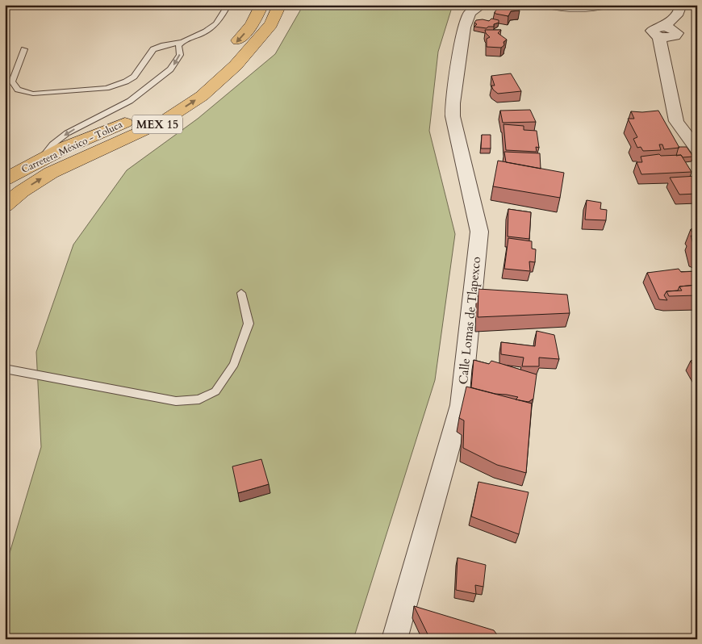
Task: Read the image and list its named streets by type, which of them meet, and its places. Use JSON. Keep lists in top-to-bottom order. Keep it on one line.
{"streets":{"main road":["MEX 15","Carretera México - Toluca"],"street":["Calle Lomas de Tlapexco"]}}
